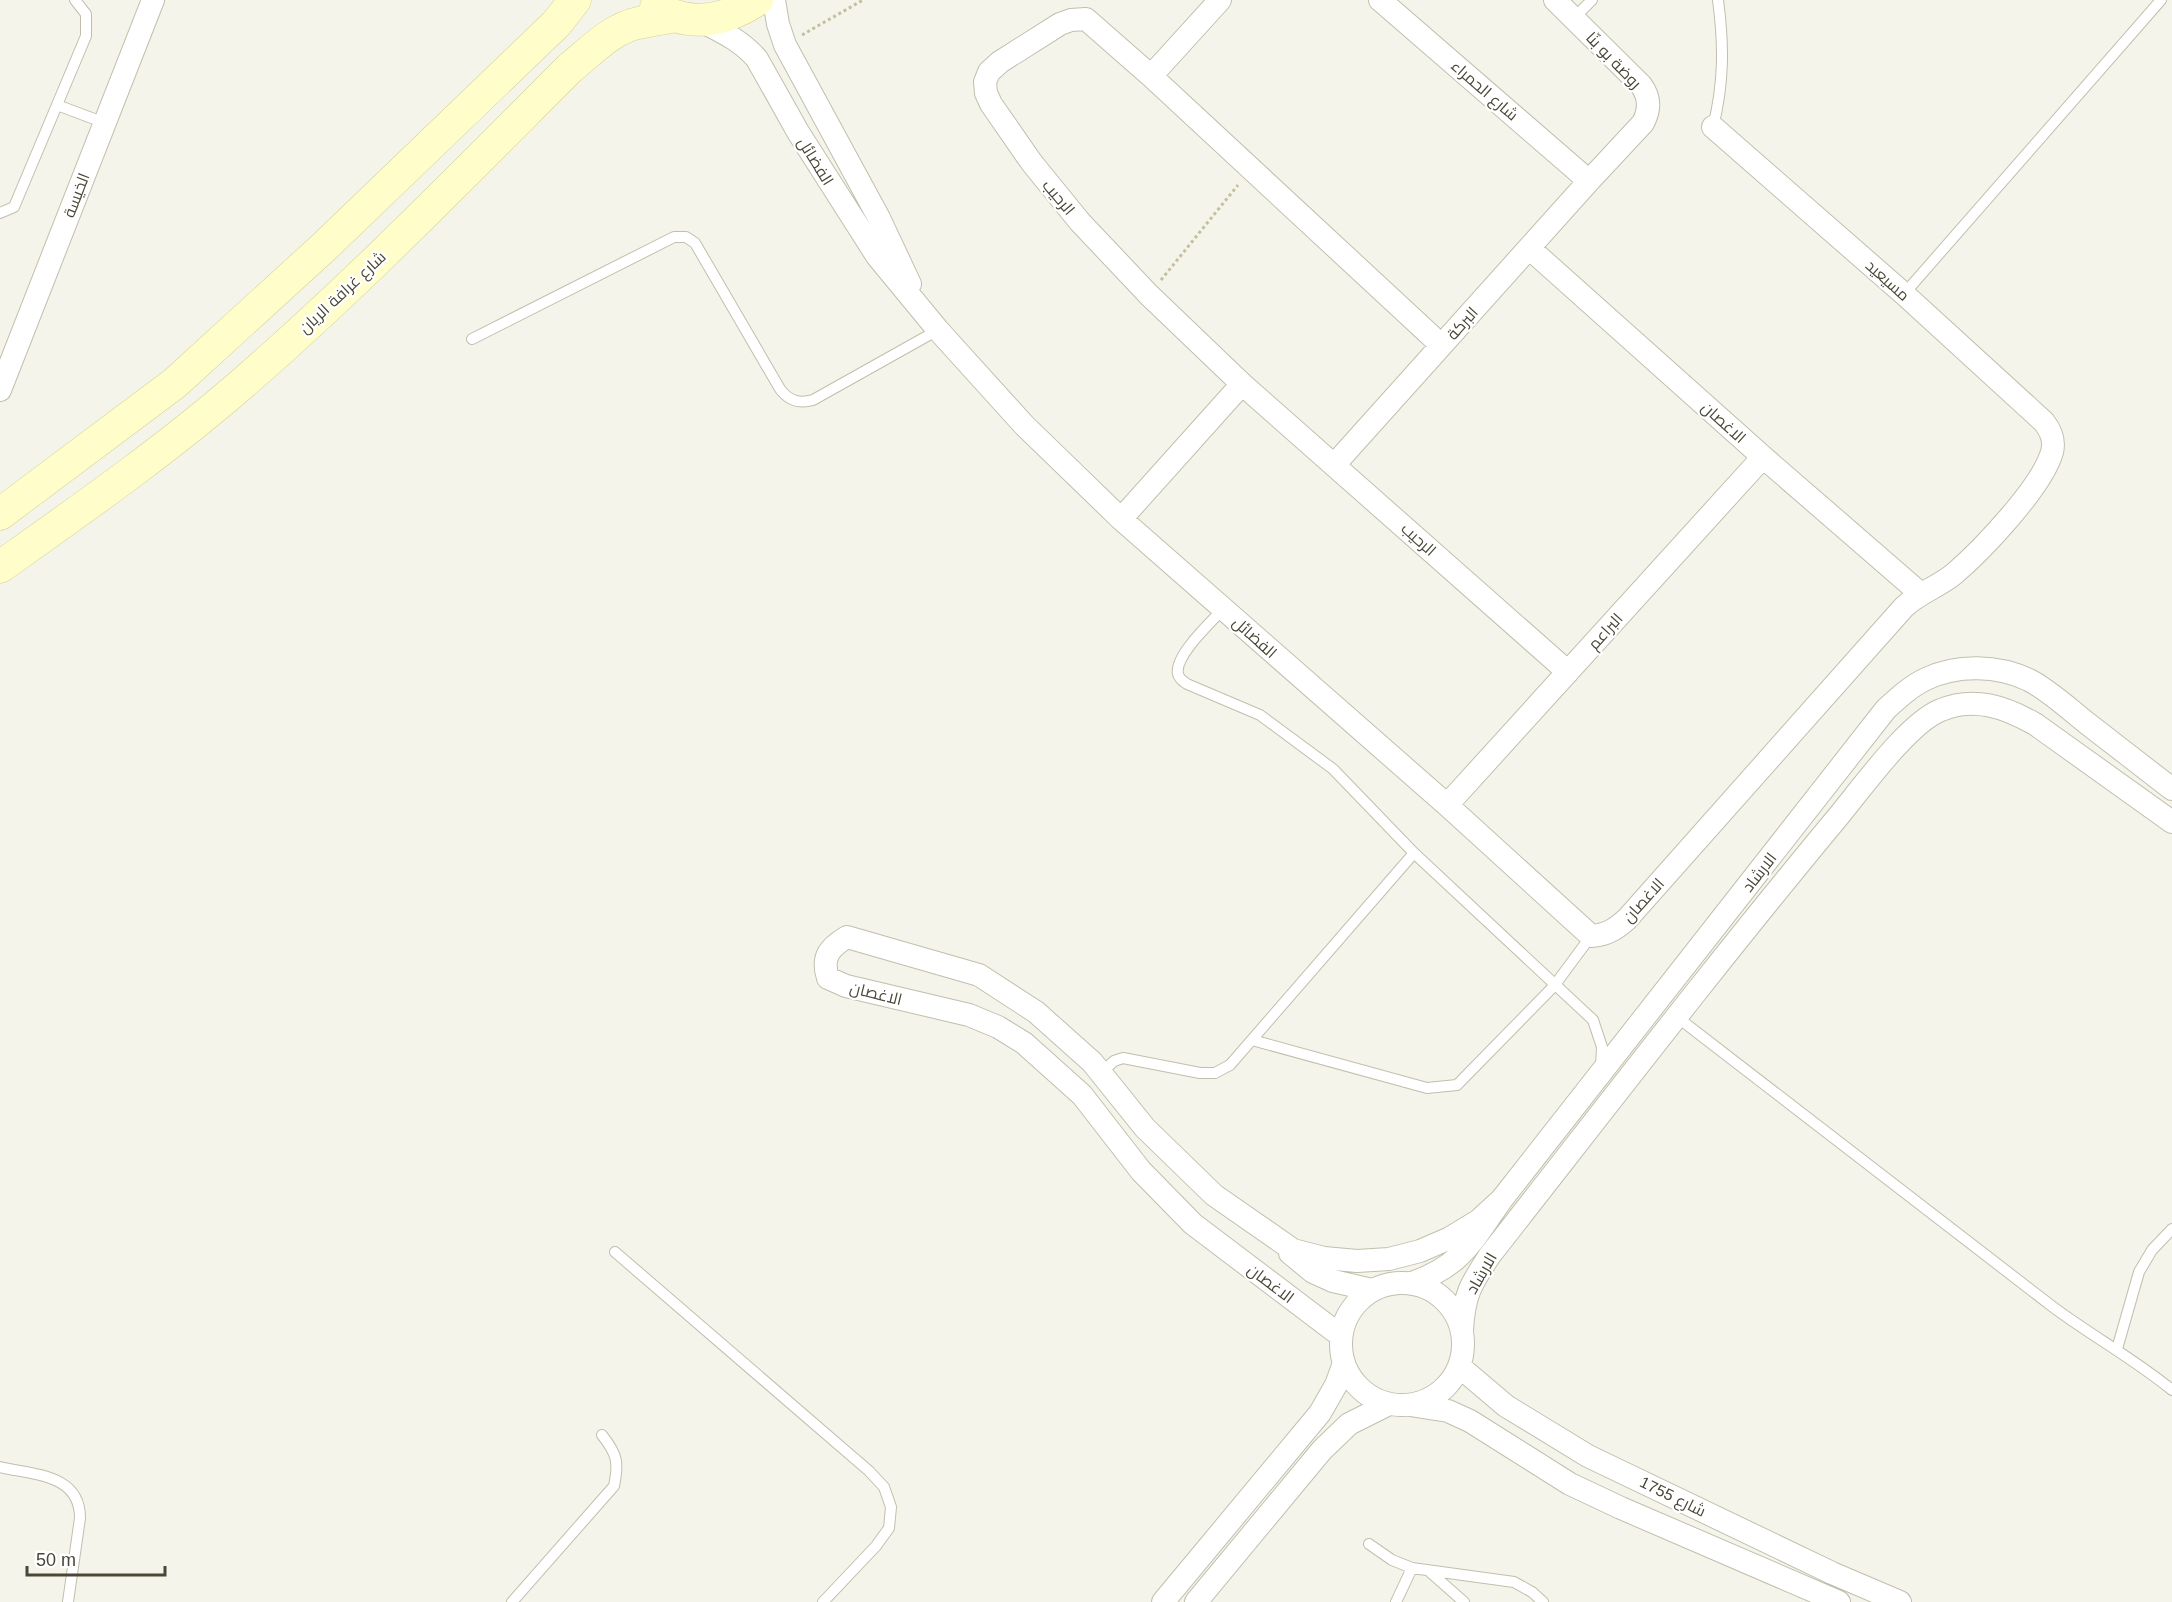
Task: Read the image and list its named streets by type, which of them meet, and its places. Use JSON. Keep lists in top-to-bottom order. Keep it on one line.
{"streets":{"main road":["شارع غرافة الريان"],"street":["روضة بو بنّا","شارع الحمراء","الفضائل","الخيسة","الرحيب","مسيعيد","البركة","الاغصان","البراعم","الارشاد","شارع 1755"]},"crossings":[["روضة بو بنّا","شارع الحمراء"],["روضة بو بنّا","البركة"],["شارع الحمراء","البركة"],["الفضائل","شارع غرافة الريان"],["الفضائل","الاغصان"],["الفضائل","البراعم"],["الرحيب","البركة"],["الرحيب","البراعم"],["مسيعيد","الاغصان"],["البركة","الاغصان"],["الاغصان","البراعم"],["الاغصان","الارشاد"],["الاغصان","شارع 1755"],["الارشاد","شارع 1755"]],"scale_bar":"50 m"}
